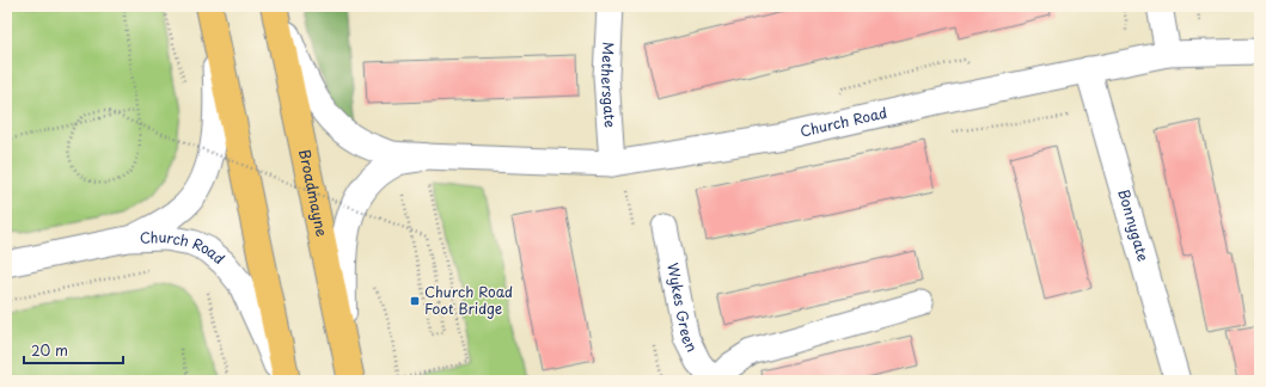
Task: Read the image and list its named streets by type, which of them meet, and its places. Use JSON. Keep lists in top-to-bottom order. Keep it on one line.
{"streets":{"main road":["Broadmayne"],"street":["Methersgate","Church Road","Bonnygate","Wykes Green"]},"crossings":[["Methersgate","Church Road"],["Church Road","Broadmayne"],["Church Road","Bonnygate"]],"places":{"transit":["Church Road Foot Bridge"]},"scale_bar":"20 m"}
